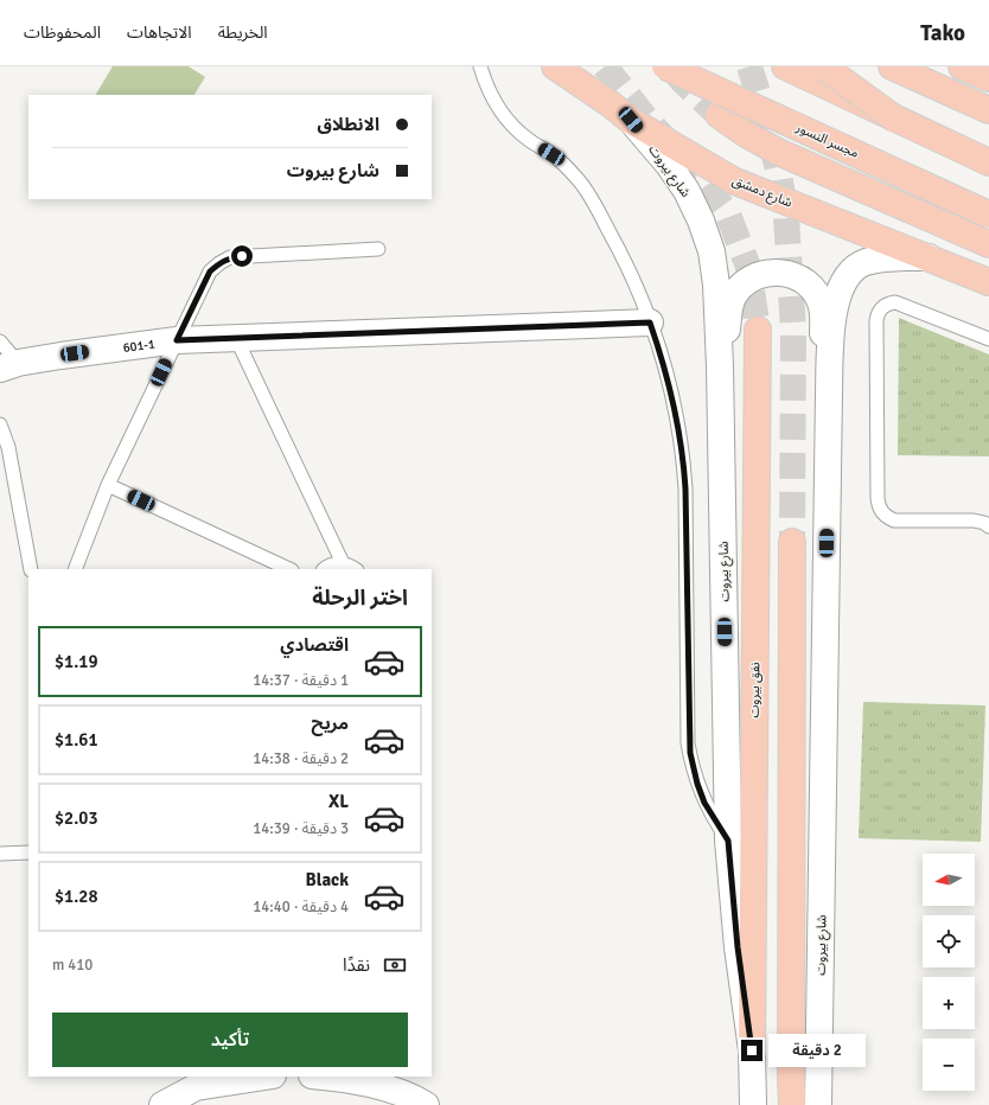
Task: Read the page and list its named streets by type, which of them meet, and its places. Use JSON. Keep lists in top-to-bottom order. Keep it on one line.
{"streets":{"main road":["مجسر النسور","شارع بيروت","شارع دمشق","601-1","نفق بيروت"]},"crossings":[["شارع بيروت","شارع دمشق"],["شارع بيروت","نفق بيروت"]],"north":"left","page":{"header":"Tako","nav":["الخريطة","الاتجاهات","المحفوظات"],"banner":["الانطلاق","شارع بيروت"],"heading":"اختر الرحلة","list":[{"name":"اقتصادي","note":"1 دقيقة · 14:37","value":"$1.19"},{"name":"مريح","note":"2 دقيقة · 14:38","value":"$1.61"},{"name":"XL","note":"3 دقيقة · 14:39","value":"$2.03"},{"name":"Black","note":"4 دقيقة · 14:40","value":"$1.28"}],"map_buttons":["+","−"],"pay":["نقدًا","410 m"],"buttons":"تأكيد","bubble":"2 دقيقة"}}
